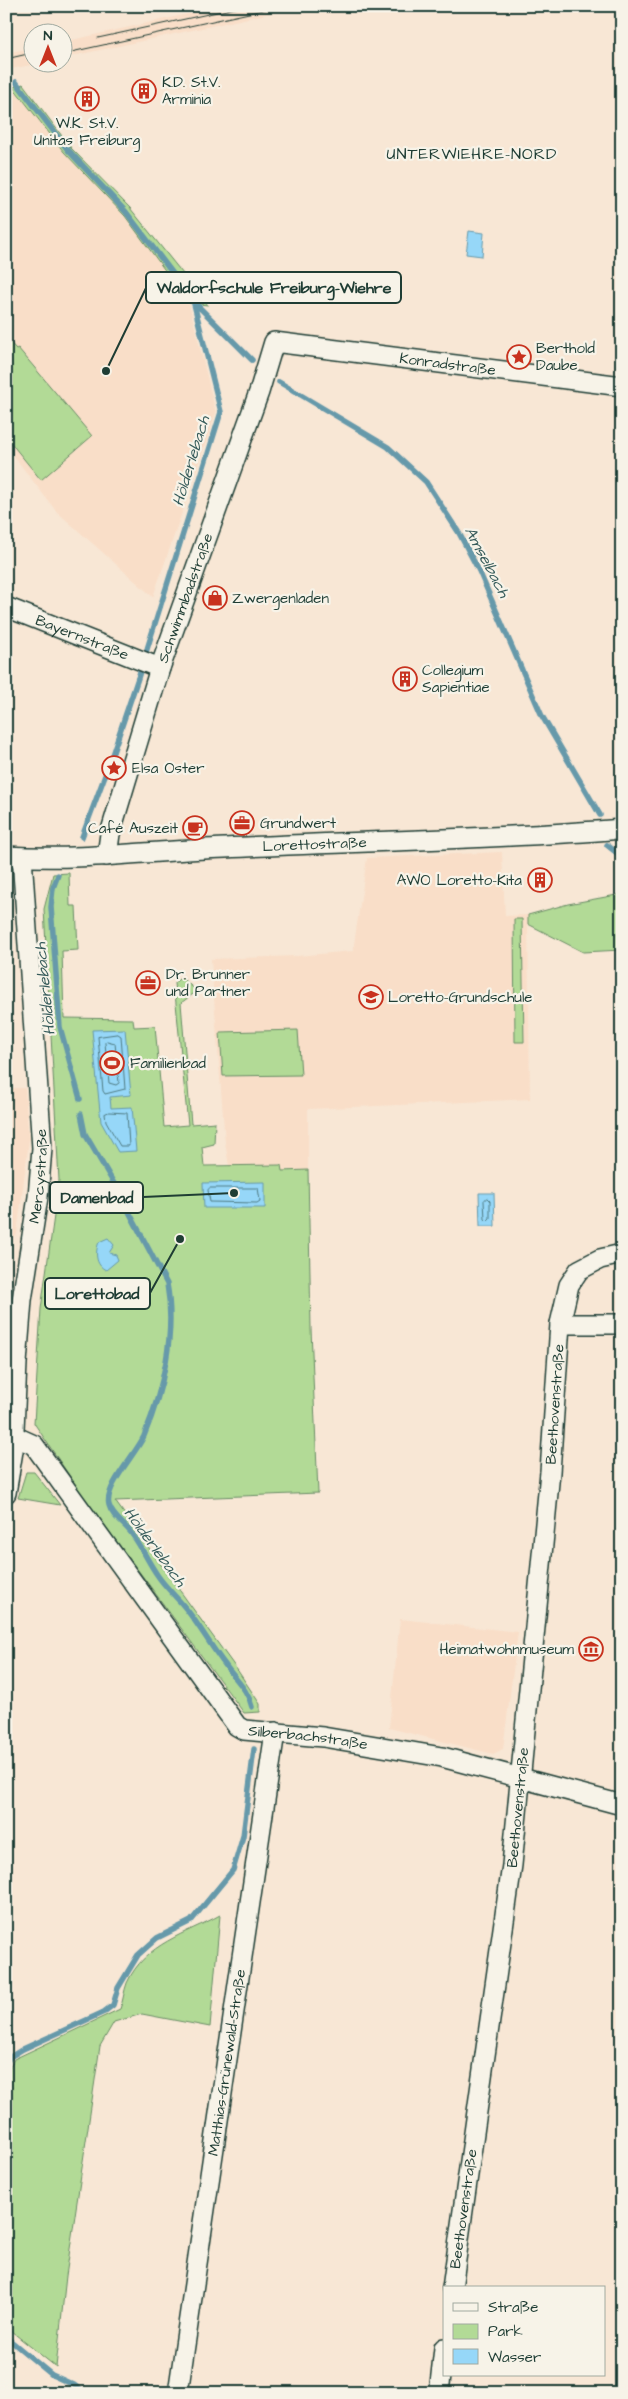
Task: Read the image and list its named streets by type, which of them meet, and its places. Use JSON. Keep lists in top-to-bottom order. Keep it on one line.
{"streets":{"street":["Konradstraße","Schwimmbadstraße","Bayernstraße","Lorettostraße","Mercystraße","Beethovenstraße","Silberbachstraße","Matthias-Grünewald-Straße"]},"crossings":[["Konradstraße","Schwimmbadstraße"],["Schwimmbadstraße","Bayernstraße"],["Schwimmbadstraße","Lorettostraße"],["Lorettostraße","Mercystraße"],["Mercystraße","Silberbachstraße"],["Beethovenstraße","Silberbachstraße"],["Silberbachstraße","Matthias-Grünewald-Straße"]],"districts":["UNTERWIEHRE-NORD"],"water":["Hölderlebach","Amselbach"],"places":{"building":["K.D. St.V. Arminia","W.K. St.V. Unitas Freiburg","Collegium Sapientiae","AWO Loretto-Kita"],"place":["Berthold Daube","Elsa Oster"],"other":["Waldorfschule Freiburg-Wiehre","Damenbad","Lorettobad"],"shop":["Zwergenladen"],"office":["Grundwert","Dr. Brunner und Partner"],"cafe":["Café Auszeit"],"school or university":["Loretto-Grundschule"],"sports":["Familienbad"],"museum":["Heimatwohnmuseum"]},"legend":["Straße","Park","Wasser"],"north":"top"}
